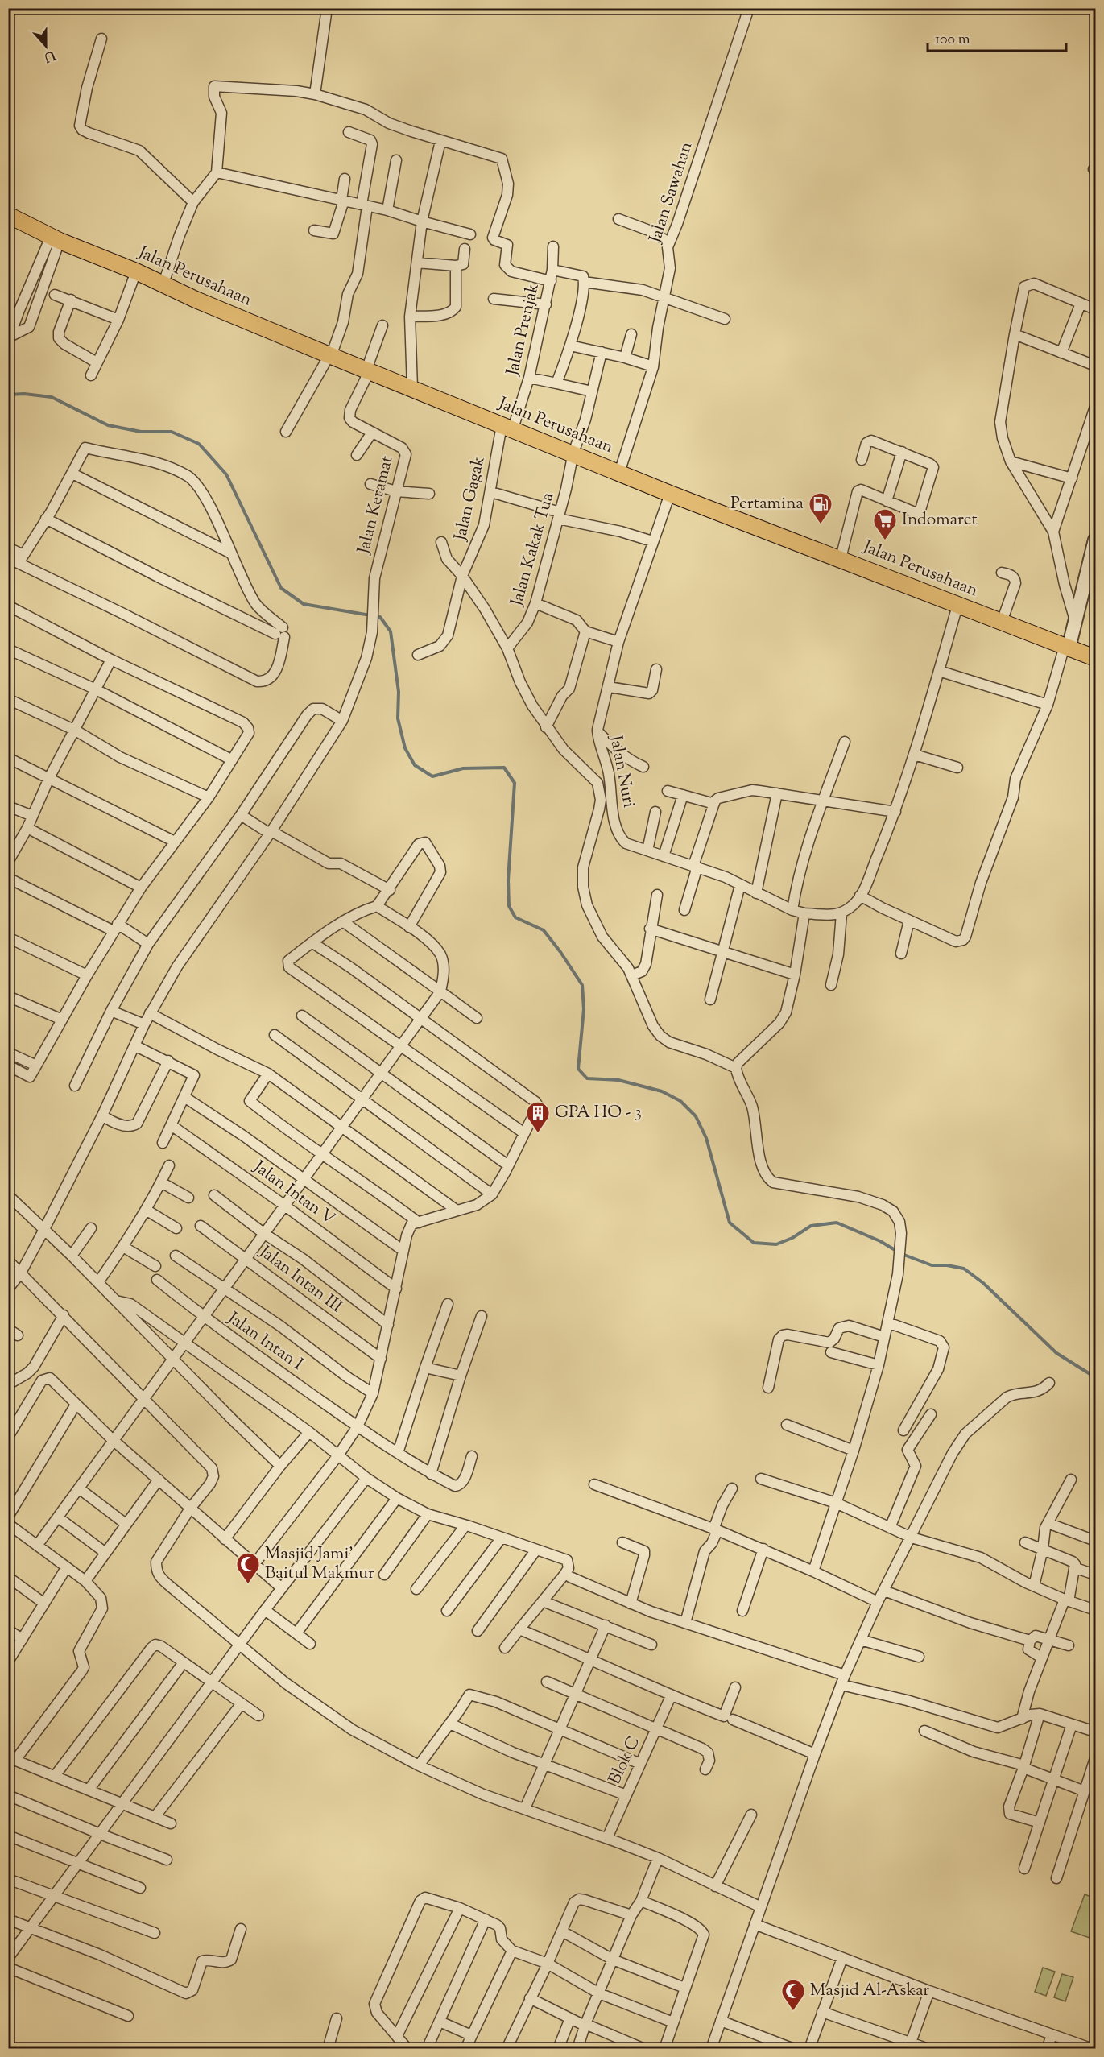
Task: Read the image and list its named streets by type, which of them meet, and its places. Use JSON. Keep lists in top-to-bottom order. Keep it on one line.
{"streets":{"main road":["Jalan Perusahaan"],"street":["Jalan Sawahan","Jalan Prenjak","Jalan Gagak","Jalan Keramat","Jalan Kakak Tua","Jalan Nuri","Jalan Intan V","Jalan Intan III","Jalan Intan I","Blok C"]},"crossings":[["Jalan Sawahan","Jalan Perusahaan"],["Jalan Perusahaan","Jalan Prenjak"],["Jalan Perusahaan","Jalan Gagak"],["Jalan Perusahaan","Jalan Keramat"],["Jalan Perusahaan","Jalan Kakak Tua"],["Jalan Perusahaan","Jalan Nuri"],["Jalan Prenjak","Jalan Gagak"]],"places":{"fuel station":["Pertamina"],"supermarket":["Indomaret"],"building":["GPA HO - 3"],"mosque":["Masjid Jami' Baitul Makmur","Masjid Al-Askar"]},"scale_bar":"100 m","north":"bottom"}
